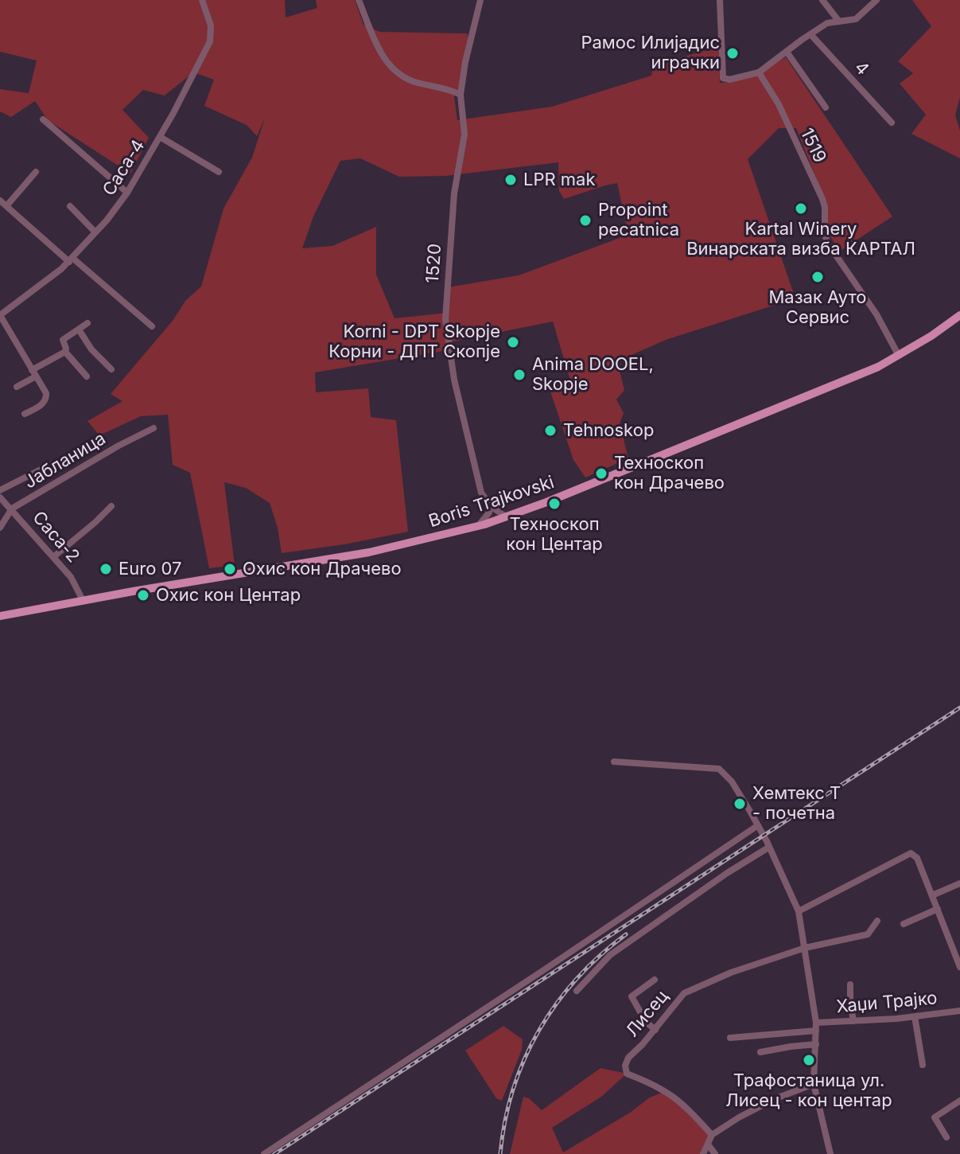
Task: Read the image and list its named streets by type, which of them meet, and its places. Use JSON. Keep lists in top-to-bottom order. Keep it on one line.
{"streets":{"main road":["Boris Trajkovski"],"street":["4","1519","Саса-4","1520","Јабланица","Саса-2","Хаџи Трајко","Лисец"]},"crossings":[["1519","Boris Trajkovski"],["1520","Boris Trajkovski"],["Јабланица","Саса-2"],["Boris Trajkovski","Саса-2"]],"places":["Рамос Илијадис играчки","LPR mak","Kartal Winery Винарската визба КАРТАЛ","Propoint pecatnica","Мазак Ауто Сервис","Korni - DPT Skopje Корни - ДПТ Скопје","Anima DOOEL, Skopje","Tehnoskop","Техноскоп кон Драчево","Техноскоп кон Центар","Euro 07","Охис кон Драчево","Охис кон Центар","Хемтекс Т - почетна","Трафостаница ул. Лисец - кон центар"]}
